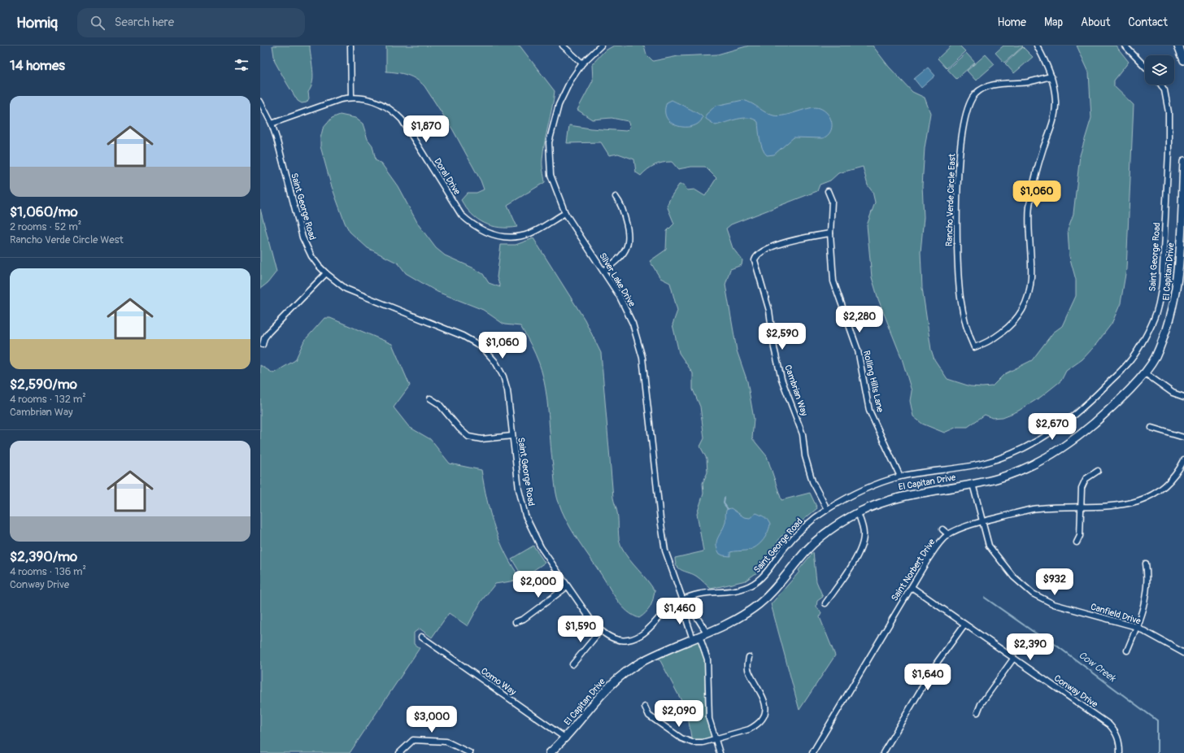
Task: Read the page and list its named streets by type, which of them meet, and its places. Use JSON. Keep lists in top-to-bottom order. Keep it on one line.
{"streets":{"street":["Doral Drive","Rancho Verde Circle East","Saint George Road","El Capitan Drive","Silver Lake Drive","Rolling Hills Lane","Cambrian Way","Saint Norbert Drive","Canfield Drive","Como Way","Conway Drive"]},"crossings":[["Doral Drive","Saint George Road"],["Doral Drive","Silver Lake Drive"],["Saint George Road","Silver Lake Drive"],["Saint George Road","Rolling Hills Lane"],["Saint George Road","Cambrian Way"],["El Capitan Drive","Silver Lake Drive"],["El Capitan Drive","Canfield Drive"],["El Capitan Drive","Como Way"],["Rolling Hills Lane","Cambrian Way"],["Saint Norbert Drive","Canfield Drive"],["Saint Norbert Drive","Conway Drive"]],"water":["Cow Creek"],"page":{"header":"Homiq","search":"Search here","nav":["Home","Map","About","Contact"],"heading":"14 homes","list":[{"name":"$1,060/mo","note":"2 rooms · 52 m² · Rancho Verde Circle West"},{"name":"$2,590/mo","note":"4 rooms · 132 m² · Cambrian Way"},{"name":"$2,390/mo","note":"4 rooms · 136 m² · Conway Drive"}],"price":["$1,870","$1,060","$2,280","$2,590","$1,060","$2,670","$932","$2,000","$1,460","$1,590","$2,390","$1,640","$2,090","$3,000"]}}
